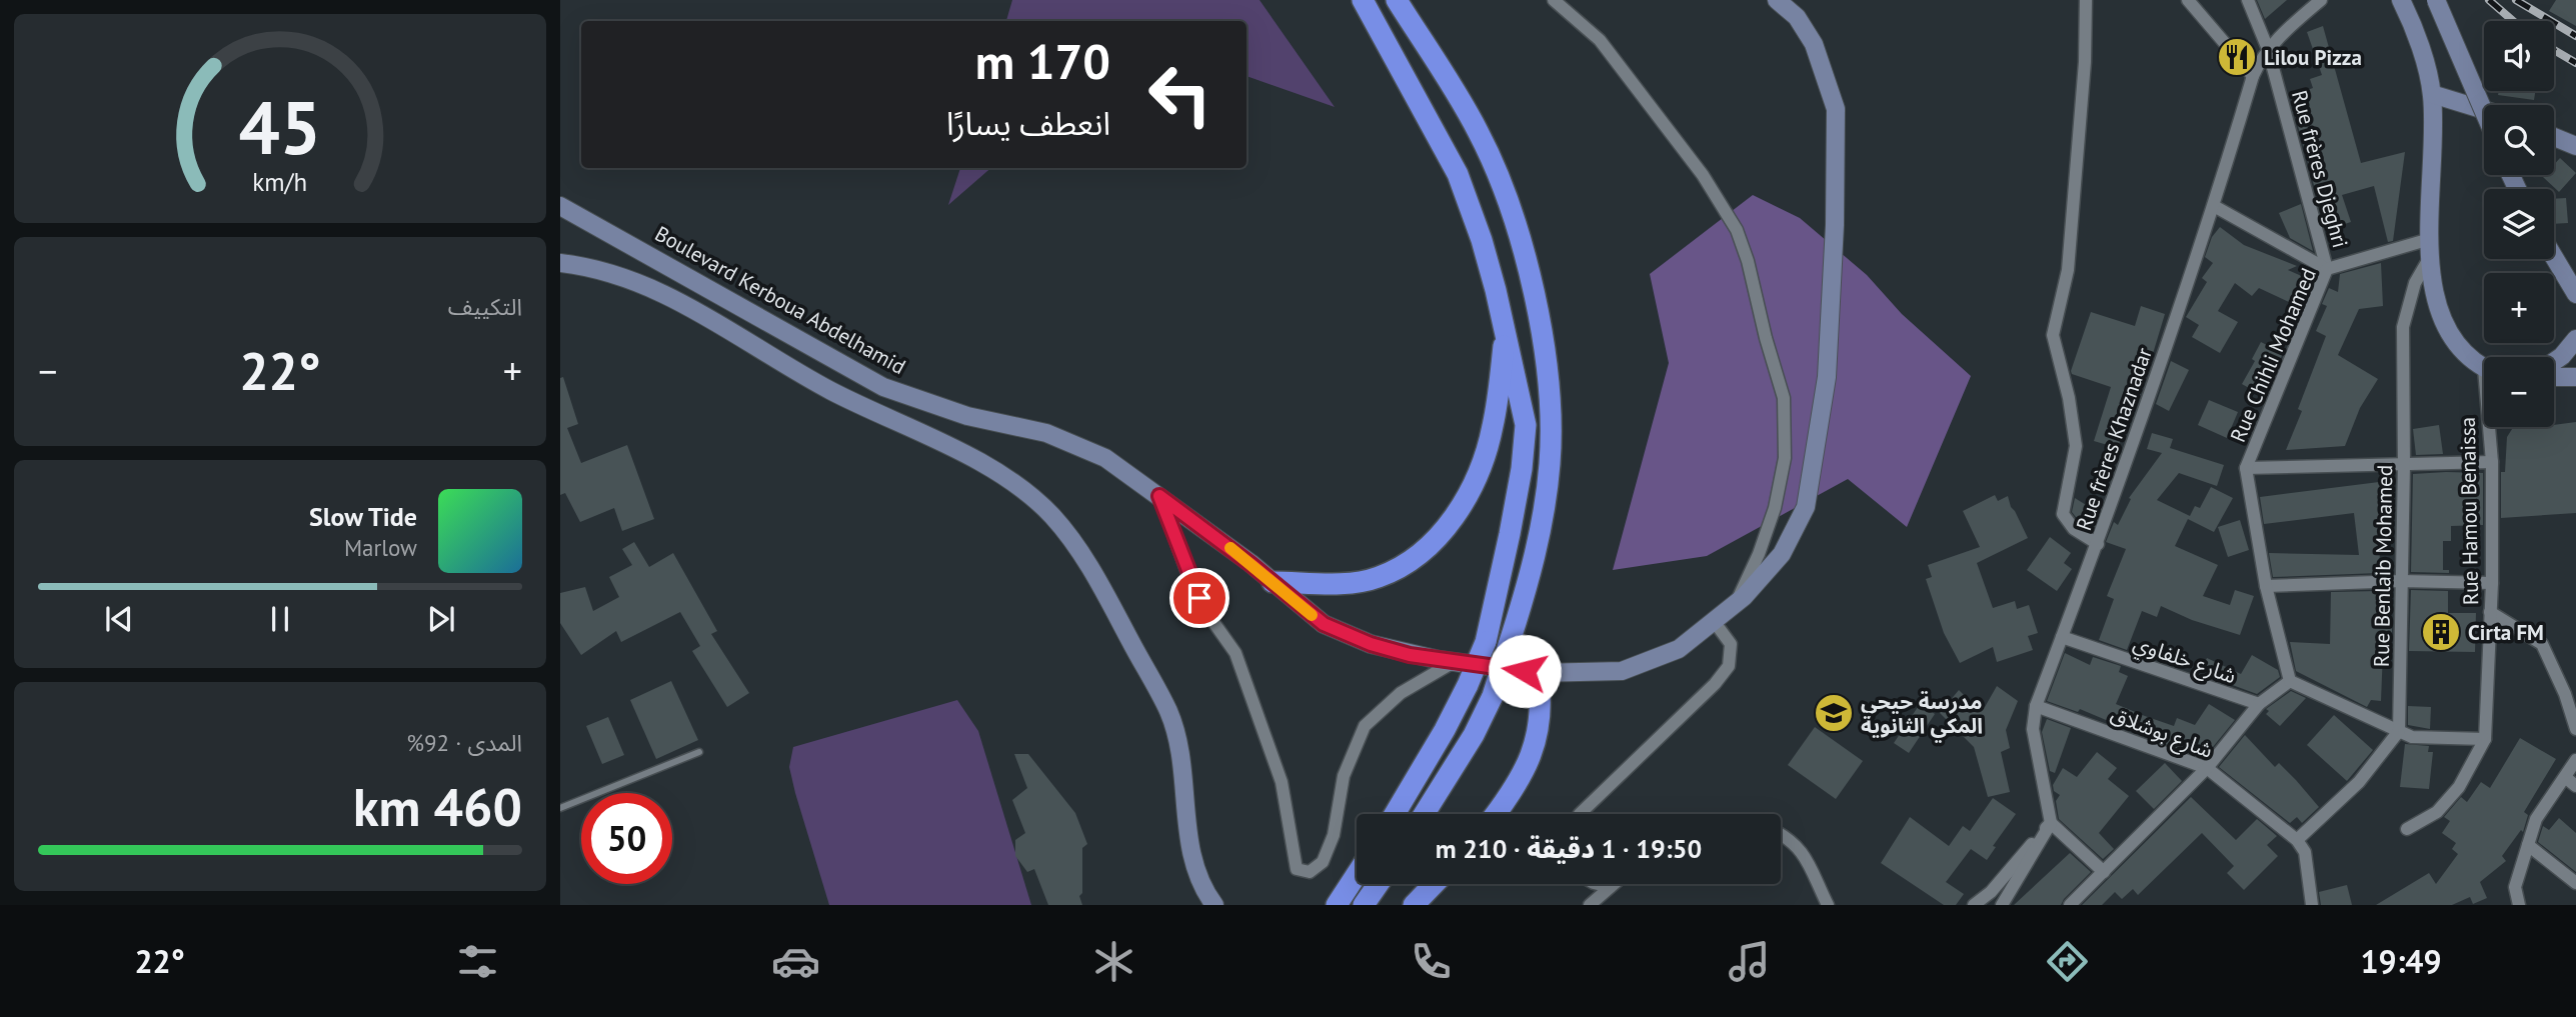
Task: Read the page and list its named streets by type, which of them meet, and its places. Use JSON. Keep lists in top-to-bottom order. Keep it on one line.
{"streets":{"main road":["Boulevard Kerboua Abdelhamid"],"street":["Rue frères Djeghri","Rue Chihli Mohamed","Rue frères Khaznadar","Rue Hamou Benaissa","Rue Benlaib Mohamed","شارع خلفاوي","شارع بوشلاق"]},"crossings":[["Rue frères Djeghri","Rue Chihli Mohamed"],["Rue frères Djeghri","Rue frères Khaznadar"],["Rue Chihli Mohamed","Rue Benlaib Mohamed"],["Rue frères Khaznadar","شارع خلفاوي"],["Rue frères Khaznadar","شارع بوشلاق"]],"places":{"restaurant":["Lilou Pizza"],"building":["Cirta FM"],"school or university":["مدرسة حيحي المكي الثانوية"]},"page":{"map_buttons":["+","−"],"turn":["170 m","انعطف يسارًا"],"tile":["التكييف",["المدى · 92%","460 km"]],"heat":["−","22°","+"],"song":["Slow Tide","Marlow"],"limit":"50","trip":"19:50 · 1 دقيقة · 210 m","tabs":["19:49","22°"],"gauge":["45","km/h"]}}
